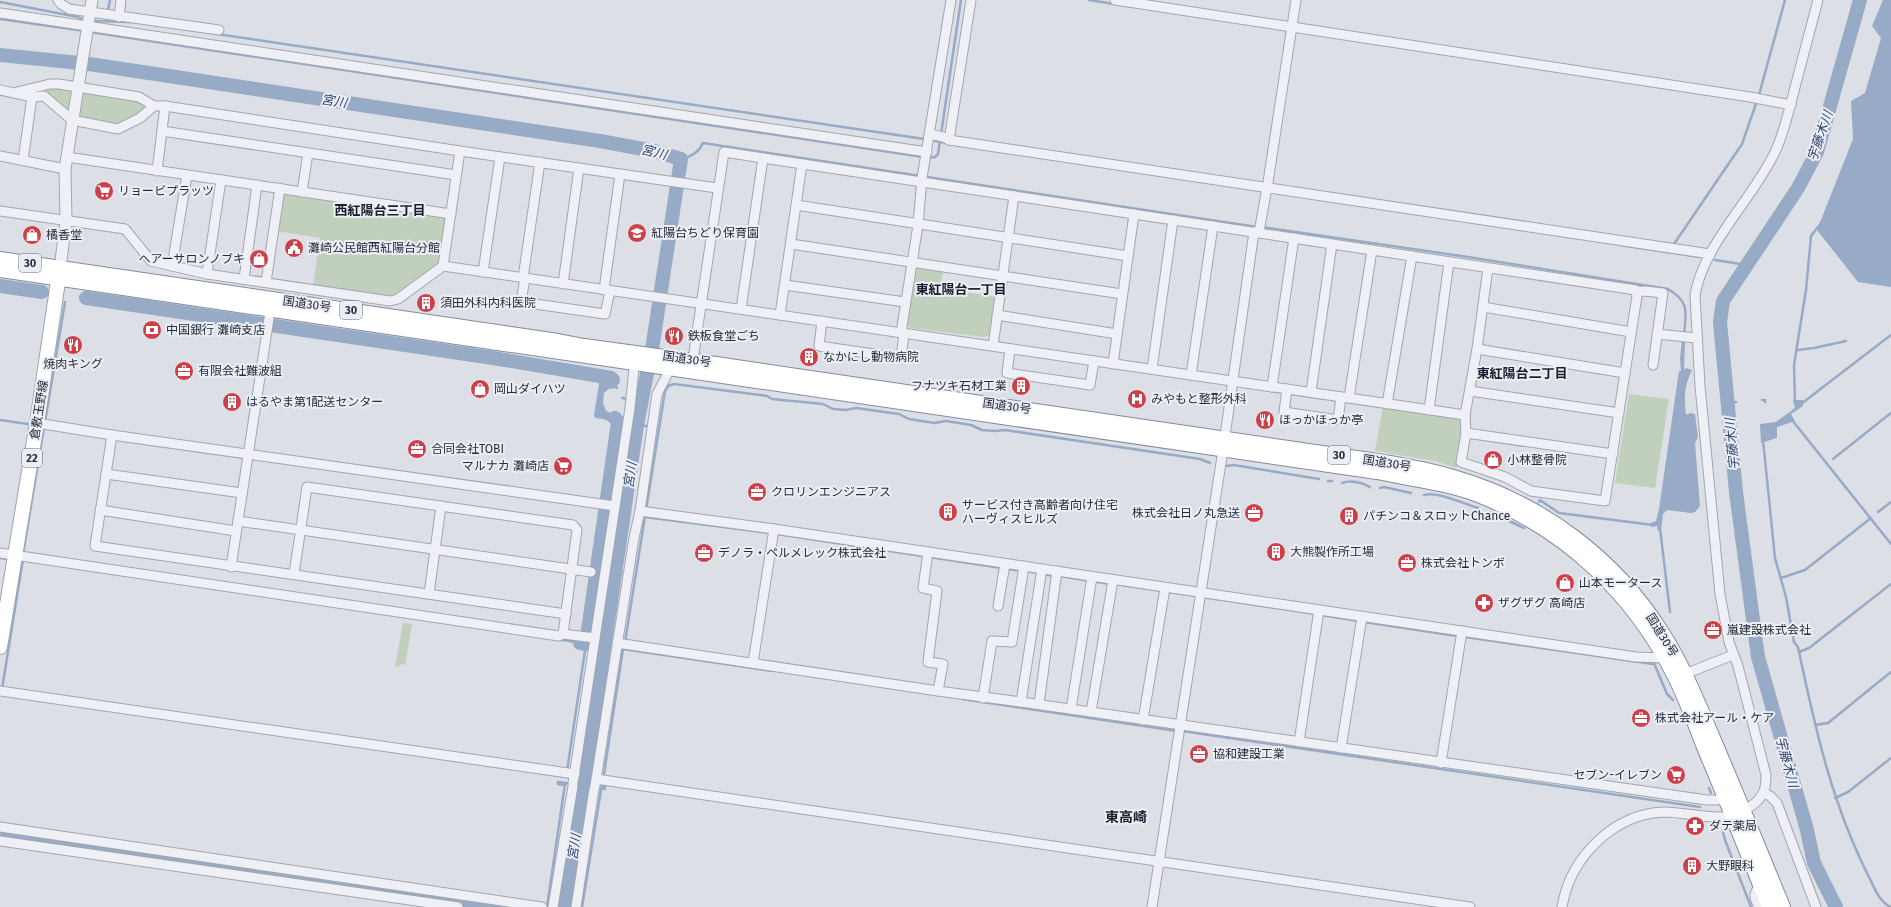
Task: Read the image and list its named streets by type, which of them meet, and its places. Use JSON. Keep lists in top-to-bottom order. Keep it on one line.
{"streets":{"main road":["30","国道30号","倉敷玉野線","22"]},"crossings":[["国道30号","倉敷玉野線"]],"districts":["西紅陽台三丁目","東紅陽台一丁目","東紅陽台二丁目","東高崎"],"water":["宮川","宇藤木川"],"places":{"supermarket":["リョービプラッツ","マルナカ 灘崎店","セブン-イレブン"],"school or university":["紅陽台ちどり保育園"],"shop":["橘香堂","ヘアーサロンノブキ","岡山ダイハツ","小林整骨院","山本モータース"],"public building":["灘崎公民館西紅陽台分館"],"building":["須田外科内科医院","なかにし動物病院","フナツキ石材工業","はるやま第1配送センター","サービス付き高齢者向け住宅 ハーヴィスヒルズ","パチンコ＆スロットChance","大熊製作所工場","大野眼科"],"bank":["中国銀行 灘崎支店"],"restaurant":["鉄板食堂ごち","焼肉キング","ほっかほっか亭"],"office":["有限会社難波組","合同会社TOBI","クロリンエンジニアス","株式会社日ノ丸急送","デノラ・ペルメレック株式会社","株式会社トンボ","嵐建設株式会社","株式会社アール・ケア","協和建設工業"],"hospital":["みやもと整形外科"],"pharmacy":["ザグザグ 高崎店","ダテ薬局"]}}
